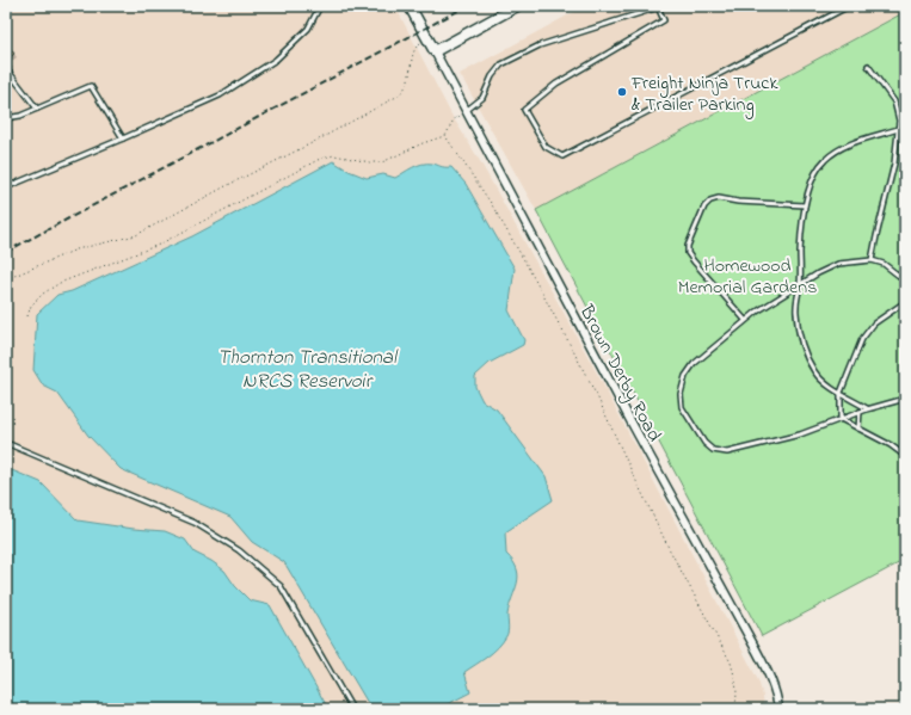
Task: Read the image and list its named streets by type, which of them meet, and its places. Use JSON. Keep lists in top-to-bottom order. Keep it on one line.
{"streets":{"street":["Brown Derby Road"]},"water":["Thornton Transitional NRCS Reservoir"],"parks":["Homewood Memorial Gardens"],"places":["Freight Ninja Truck & Trailer Parking"]}
